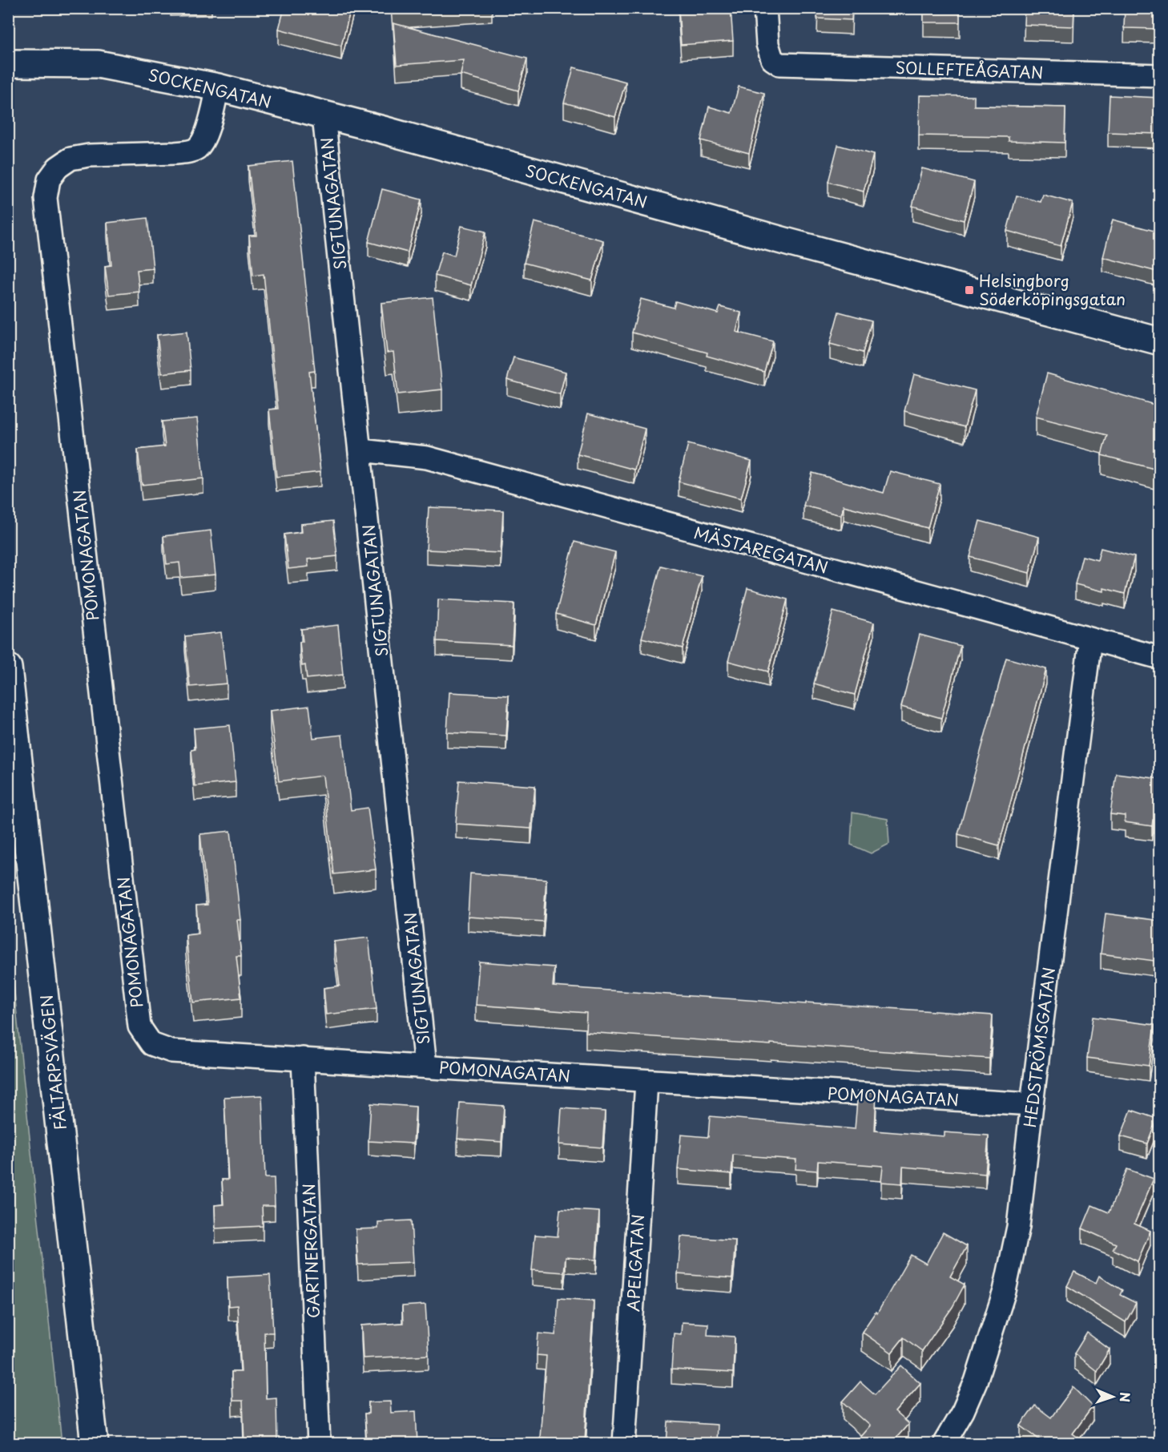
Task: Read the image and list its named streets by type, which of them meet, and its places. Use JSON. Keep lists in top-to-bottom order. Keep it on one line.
{"streets":{"street":["SOLLEFTEÅGATAN","SOCKENGATAN","SIGTUNAGATAN","MÄSTAREGATAN","POMONAGATAN","HEDSTRÖMSGATAN","FÄLTARPSVÄGEN","GARTNERGATAN","APELGATAN"]},"crossings":[["SOCKENGATAN","SIGTUNAGATAN"],["SOCKENGATAN","POMONAGATAN"],["SIGTUNAGATAN","MÄSTAREGATAN"],["SIGTUNAGATAN","POMONAGATAN"],["MÄSTAREGATAN","HEDSTRÖMSGATAN"],["POMONAGATAN","HEDSTRÖMSGATAN"],["POMONAGATAN","GARTNERGATAN"],["POMONAGATAN","APELGATAN"]],"places":{"transit":["Helsingborg Söderköpingsgatan"]},"north":"right"}
